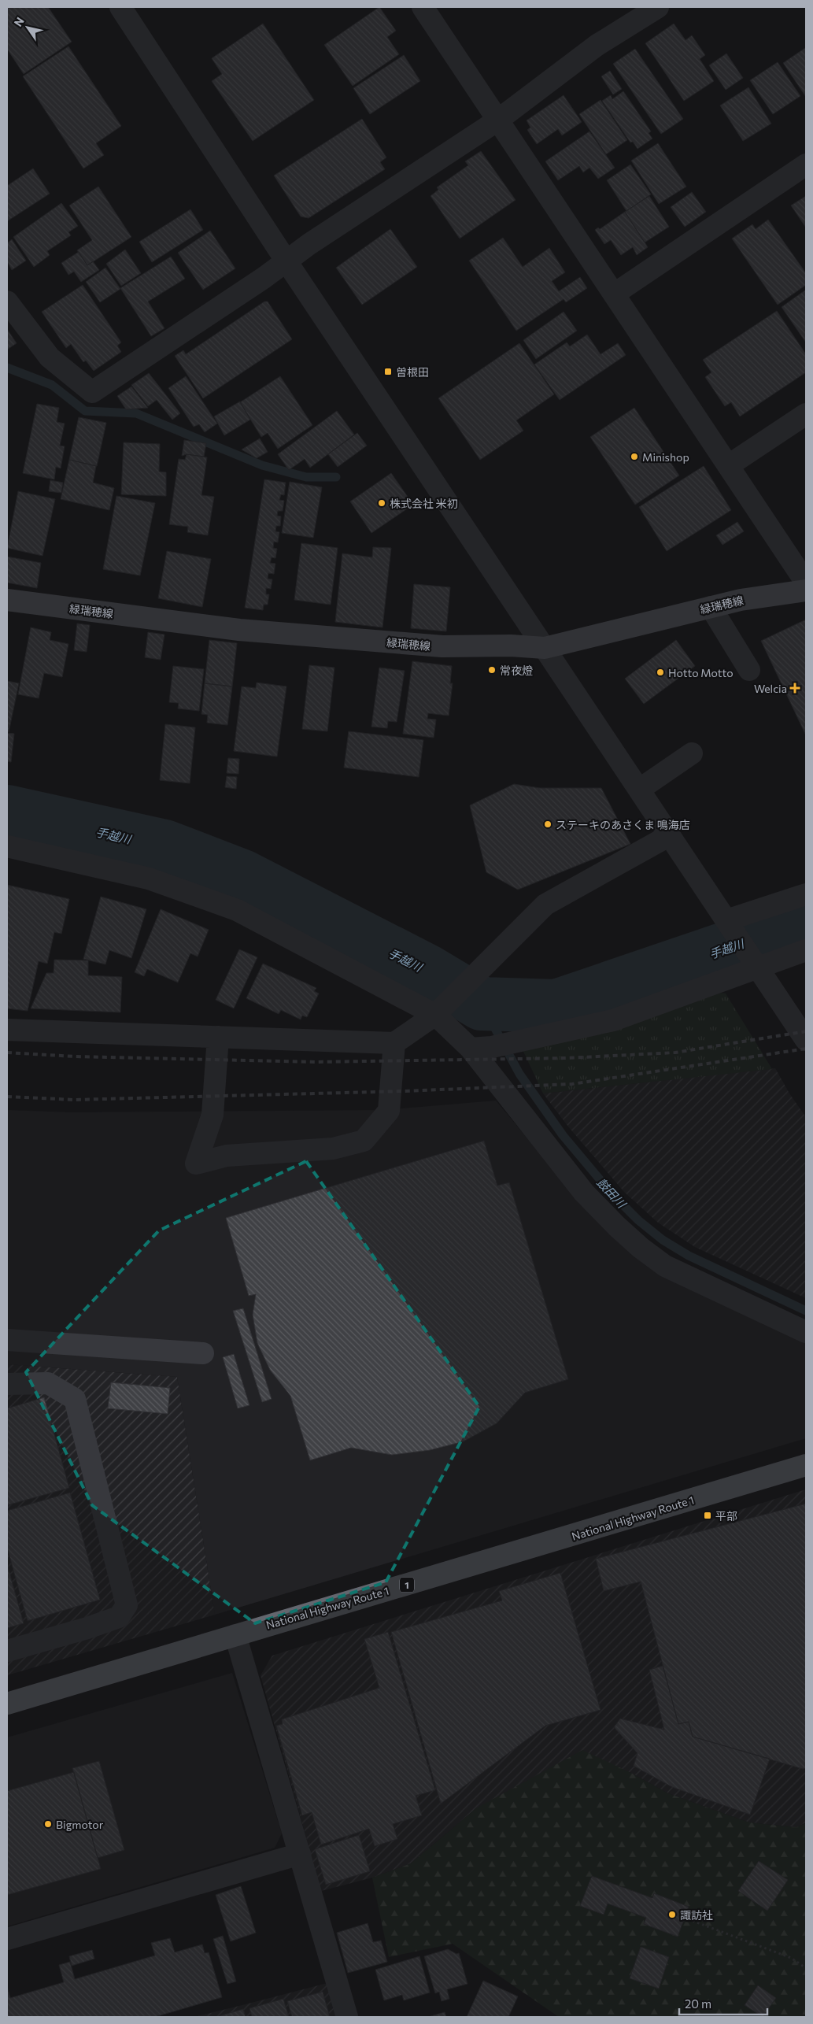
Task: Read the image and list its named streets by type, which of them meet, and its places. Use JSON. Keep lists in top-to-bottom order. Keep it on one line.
{"streets":{"highway":["National Highway Route 1","1"],"main road":["緑瑞穂線"]},"water":["手越川","鼓田川"],"places":{"transit":["曽根田","平部"],"other":["Minishop","株式会社 米初","常夜燈","Hotto Motto","ステーキのあさくま 鳴海店","Bigmotor","諏訪社"],"health":["Welcia"]},"scale_bar":"20 m","north":"top left"}
